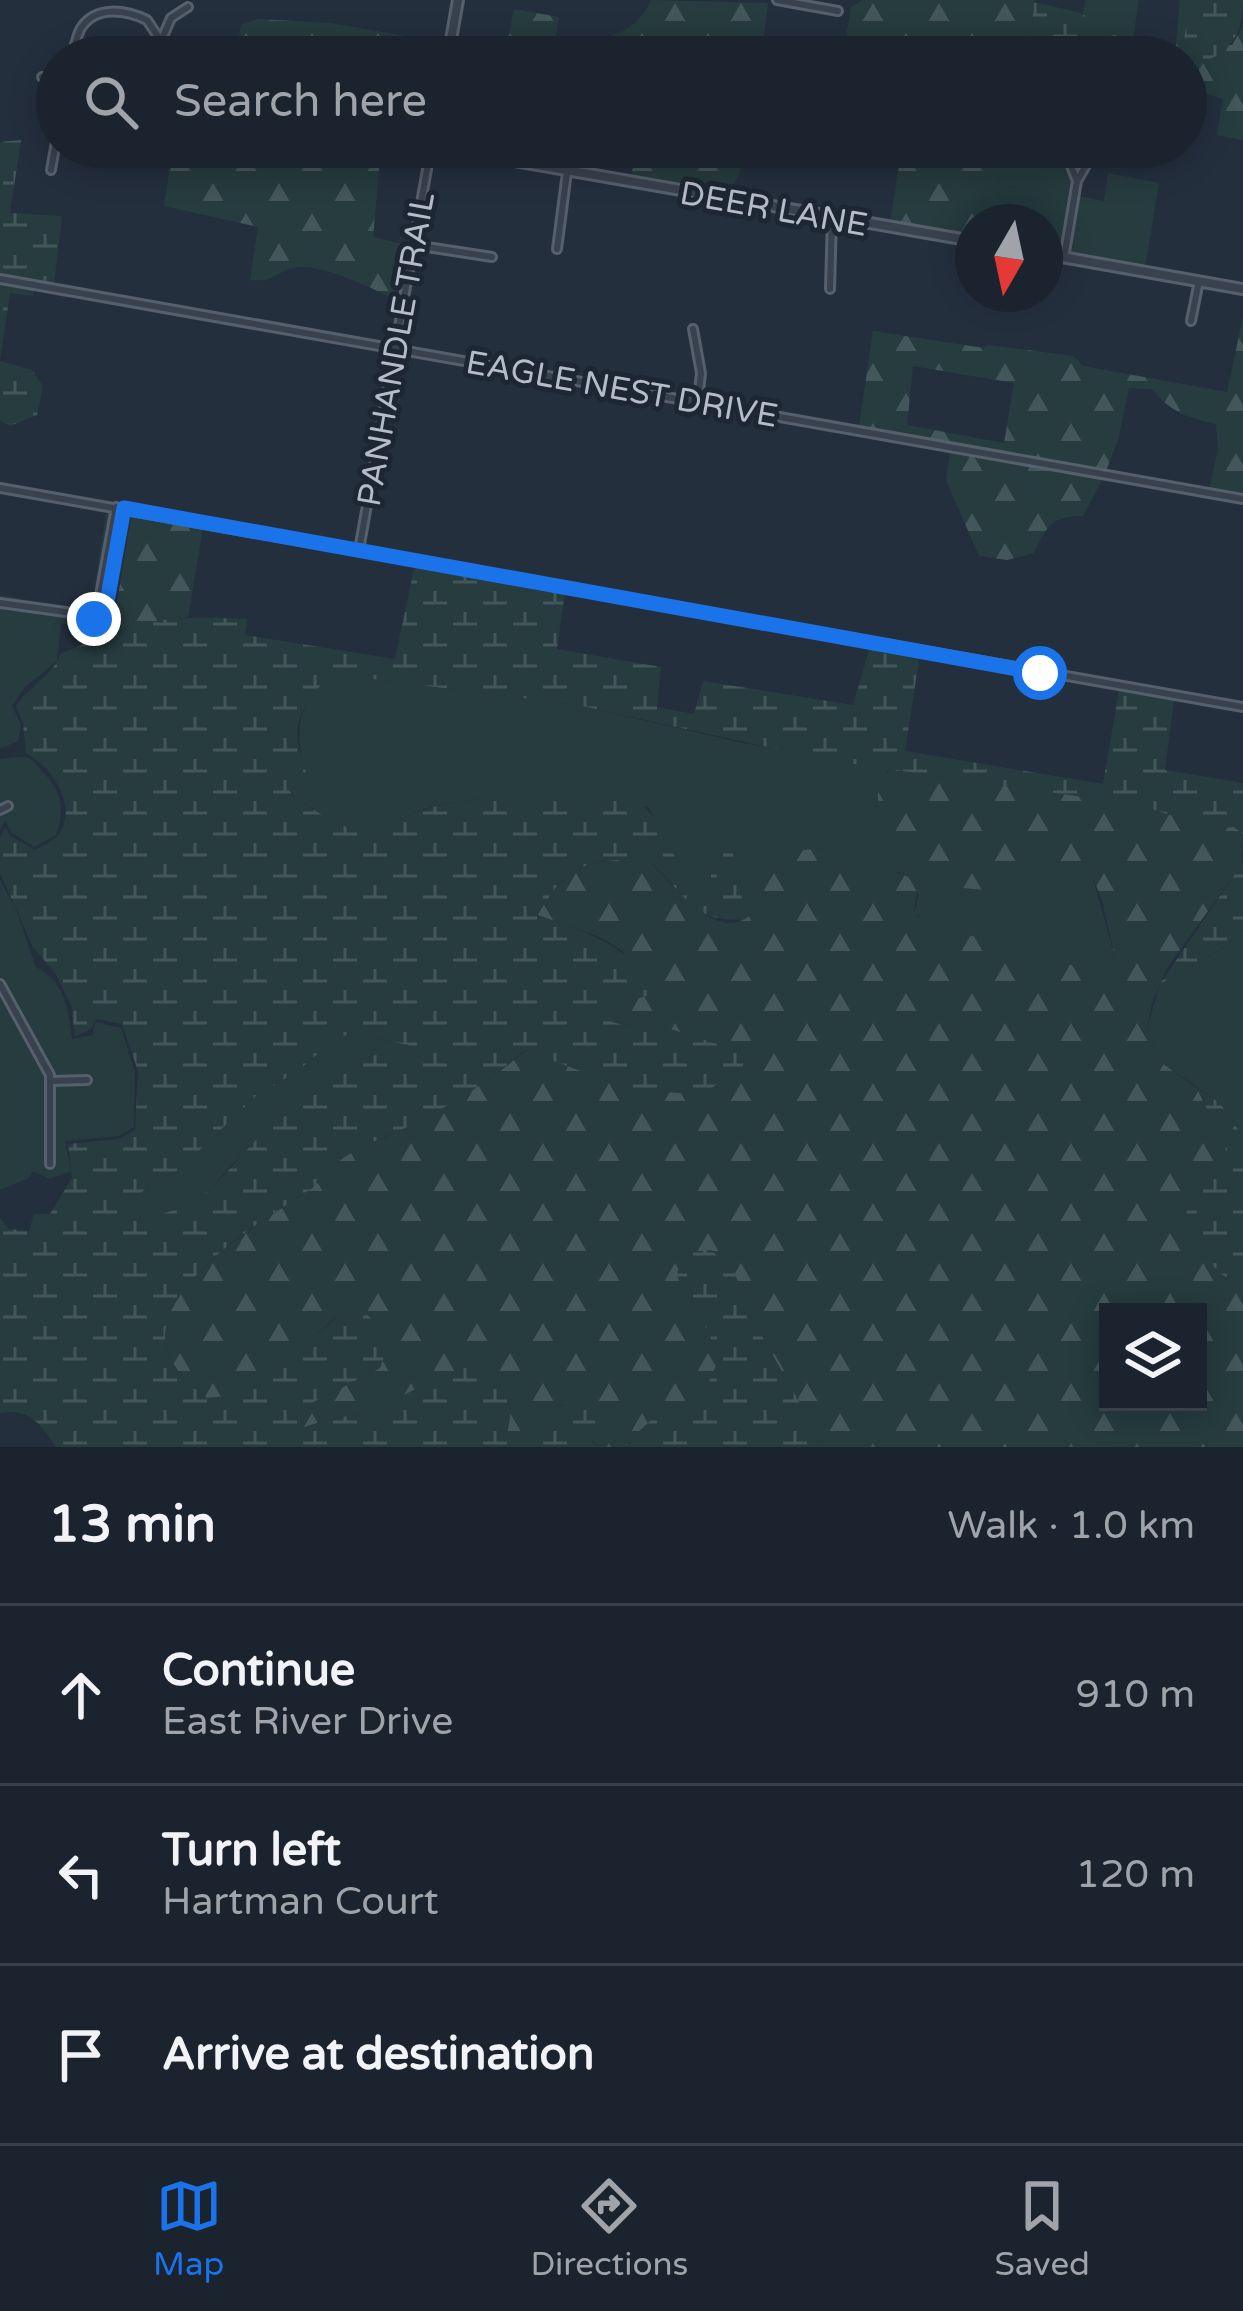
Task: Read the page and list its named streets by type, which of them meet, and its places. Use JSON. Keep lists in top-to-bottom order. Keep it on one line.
{"streets":{"street":["DEER LANE","PANHANDLE TRAIL","EAGLE NEST DRIVE"]},"crossings":[["PANHANDLE TRAIL","EAGLE NEST DRIVE"]],"north":"bottom","page":{"search":"Search here","heading":["13 min","Walk · 1.0 km"],"list":[["Continue","East River Drive","910 m"],["Turn left","Hartman Court","120 m"],"Arrive at destination"],"nav":["Map","Directions","Saved"]}}
